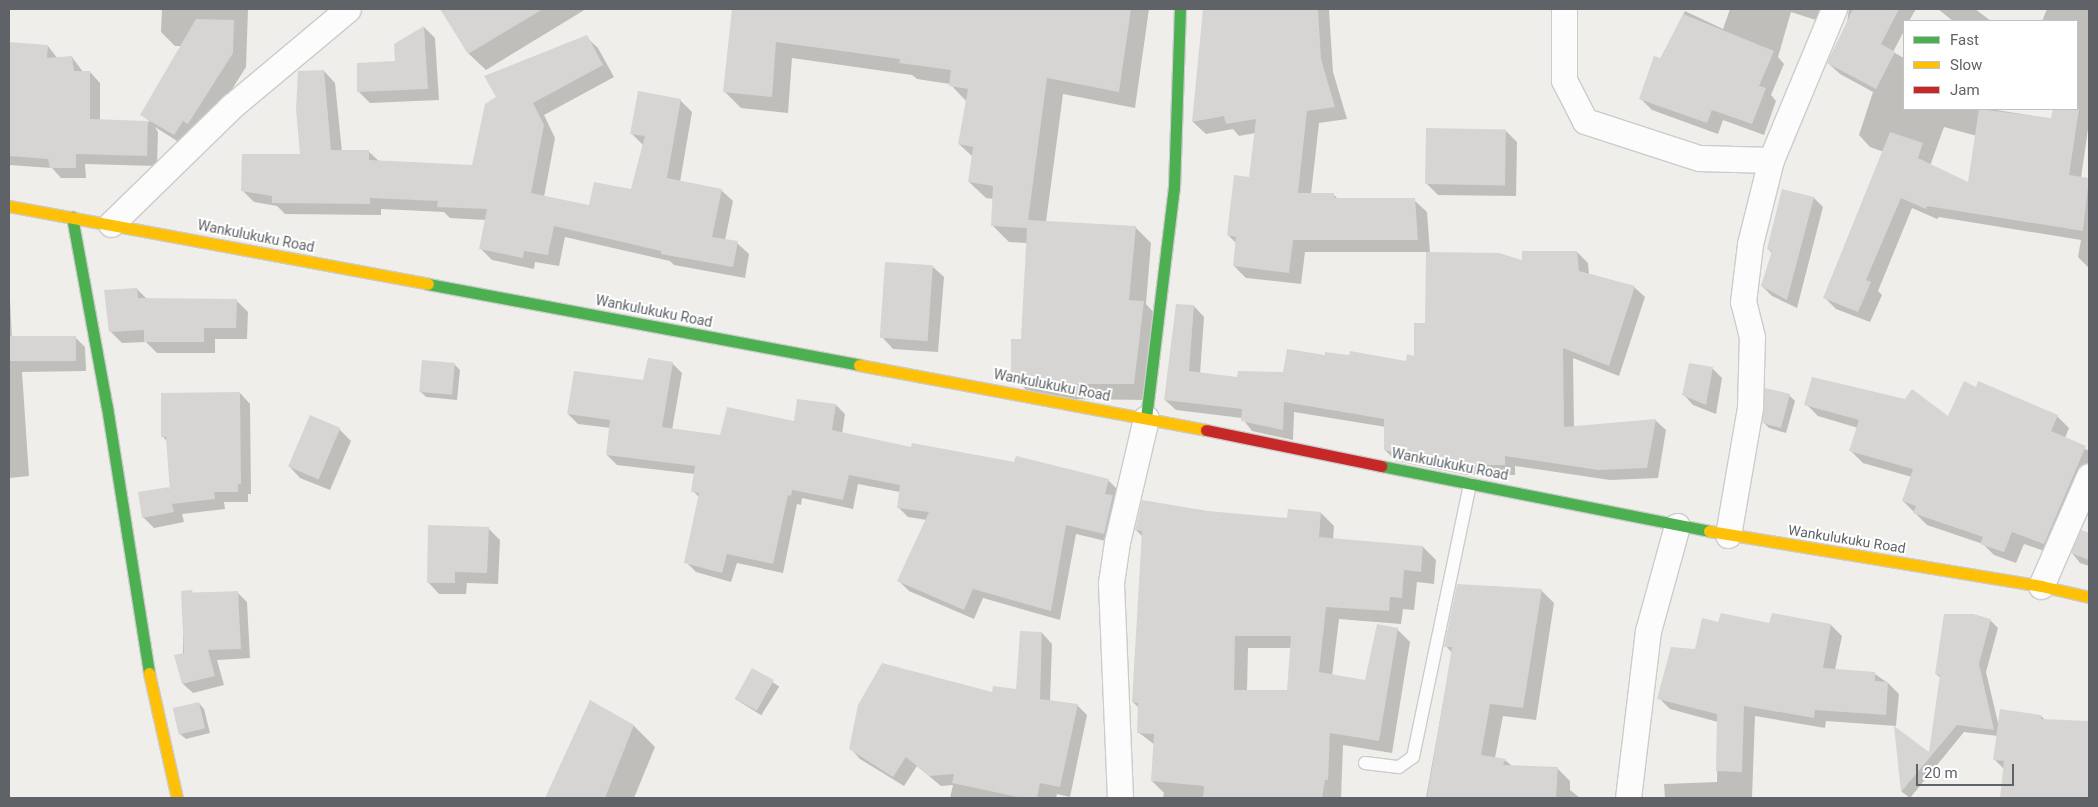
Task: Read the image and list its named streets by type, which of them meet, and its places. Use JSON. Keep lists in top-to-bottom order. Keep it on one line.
{"streets":{"main road":["Wankulukuku Road"]},"legend":["Fast","Slow","Jam"],"scale_bar":"20 m"}
